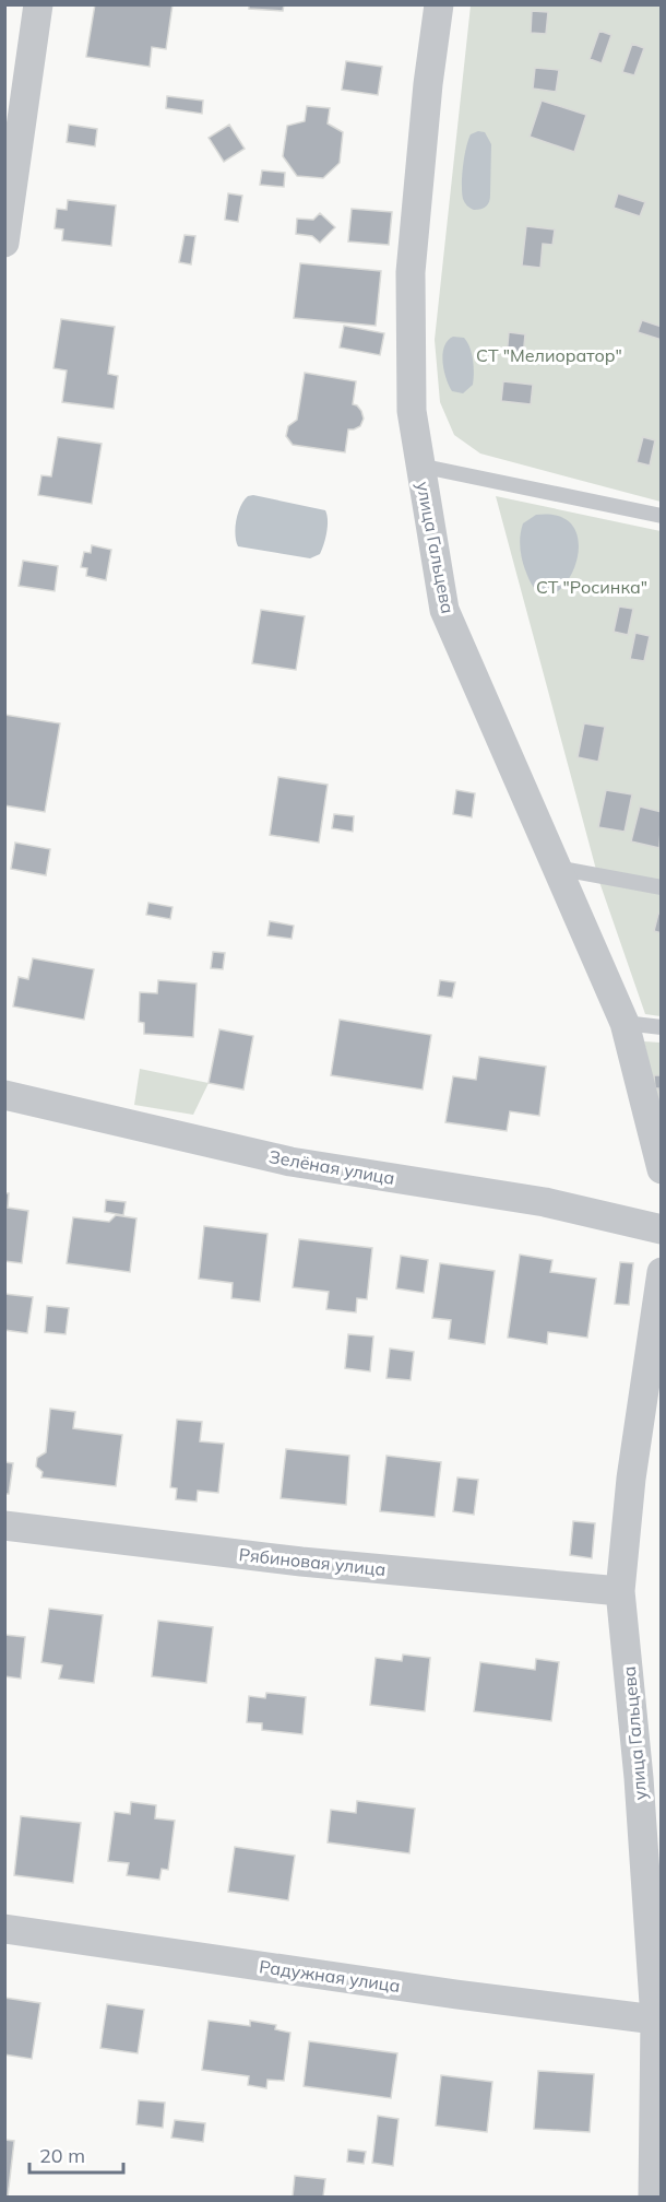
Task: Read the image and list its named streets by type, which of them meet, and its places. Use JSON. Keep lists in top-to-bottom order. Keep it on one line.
{"streets":{"street":["улица Гальцева","Зелёная улица","Рябиновая улица","Радужная улица"]},"crossings":[["улица Гальцева","Рябиновая улица"],["улица Гальцева","Радужная улица"]],"parks":["СТ \"Мелиоратор\"","СТ \"Росинка\""],"scale_bar":"20 m"}
